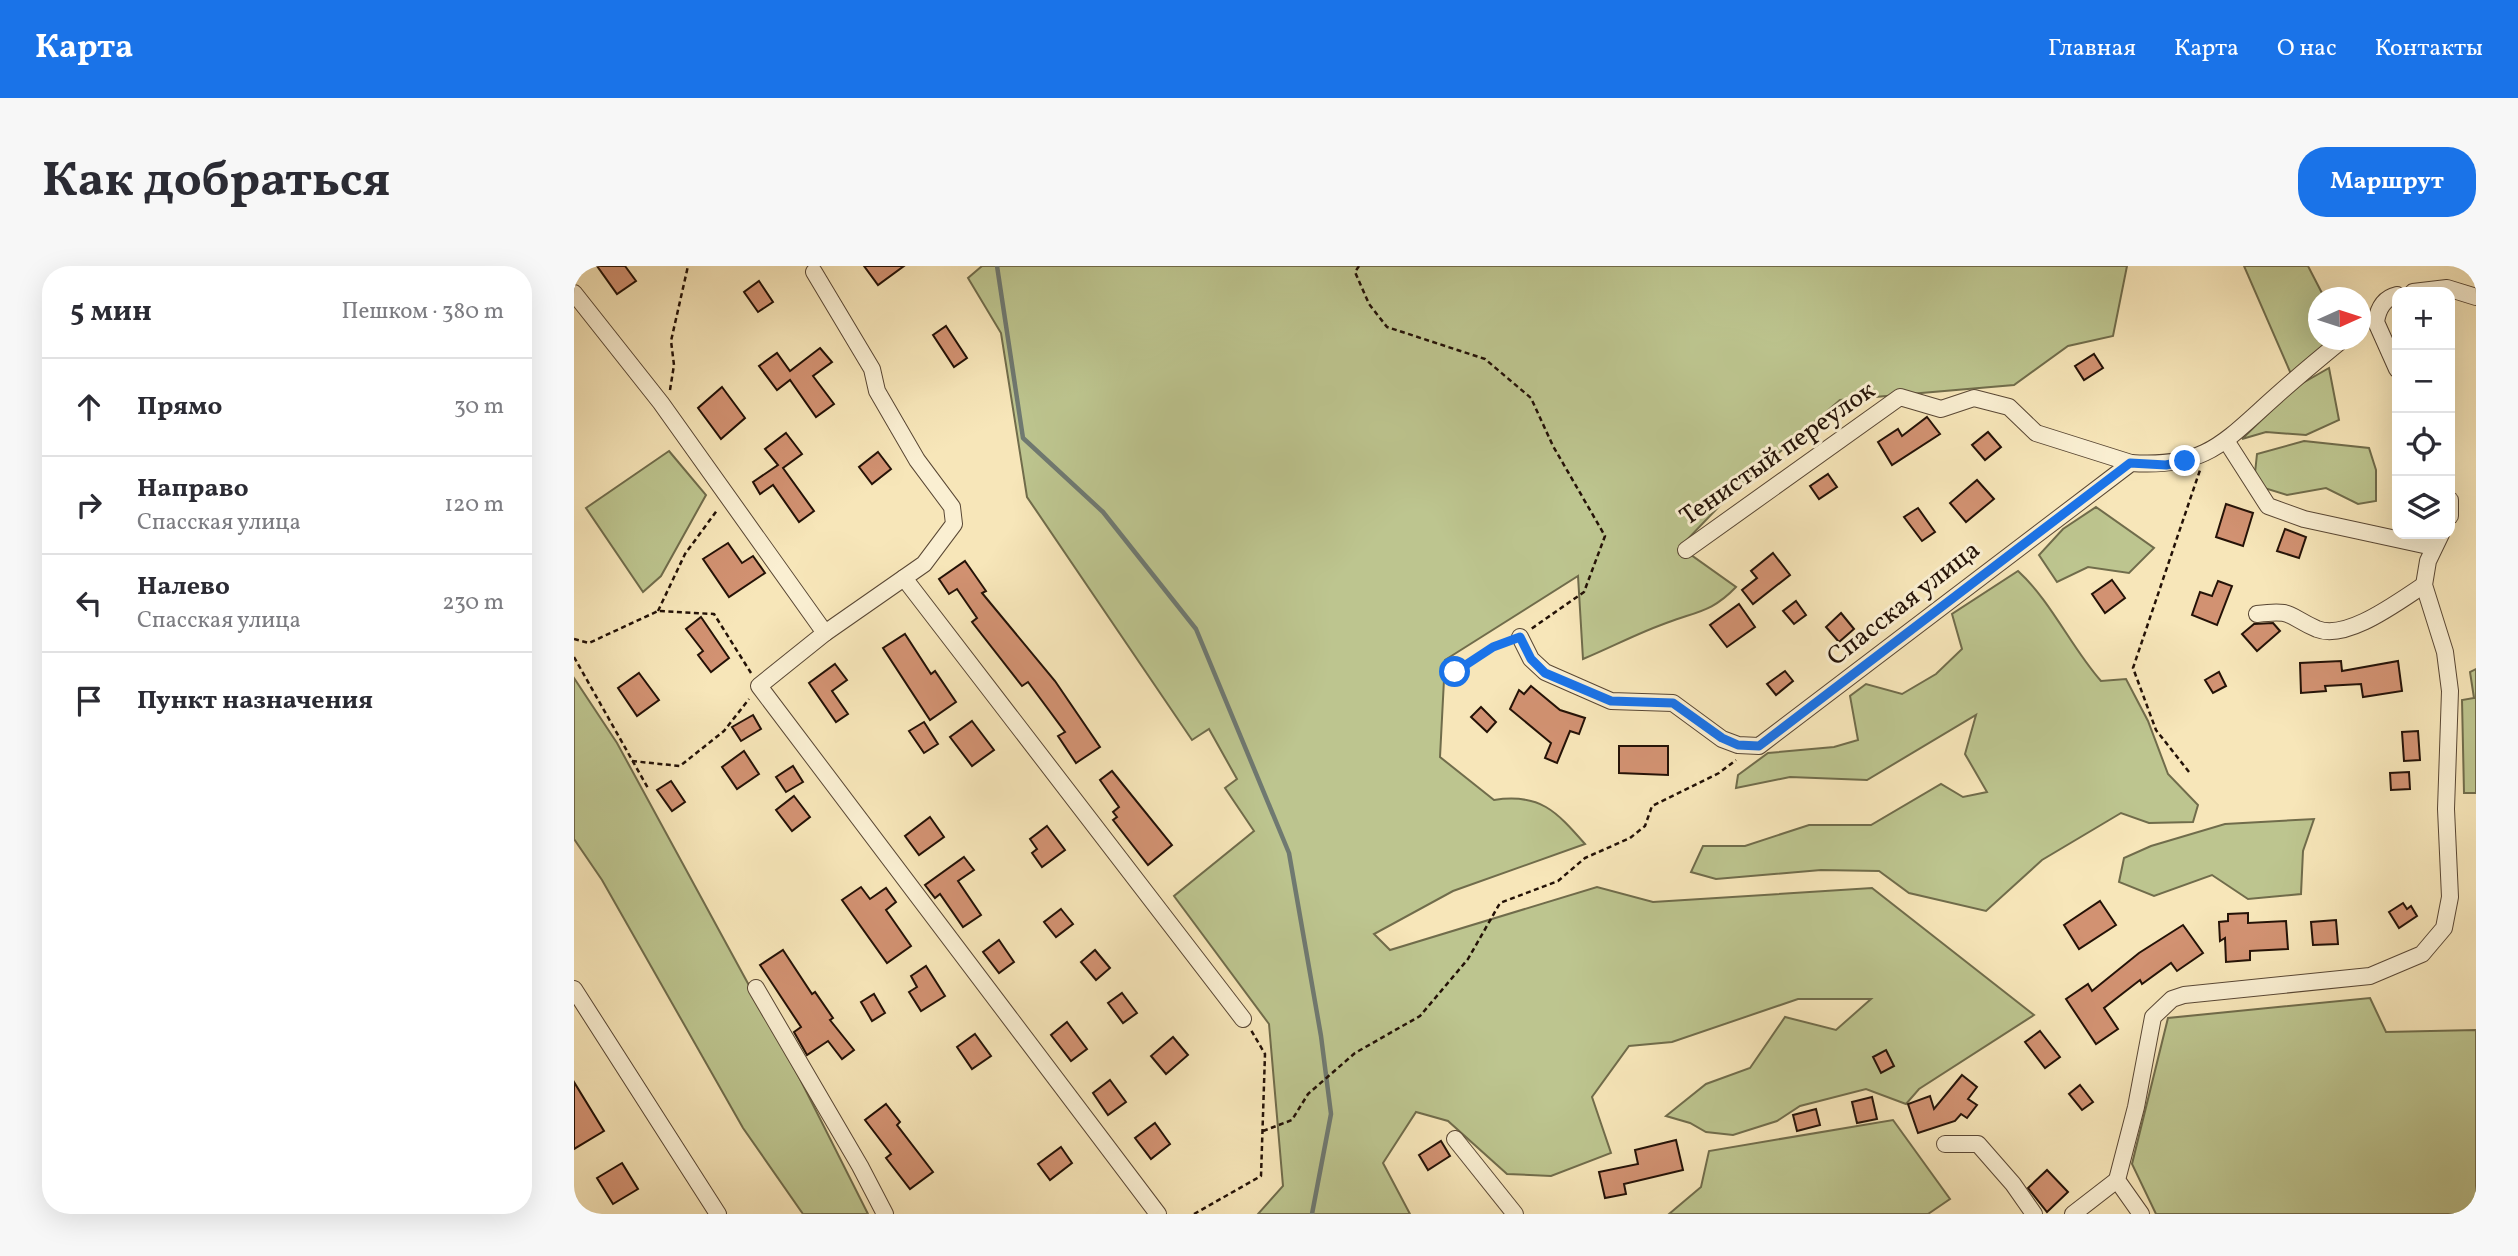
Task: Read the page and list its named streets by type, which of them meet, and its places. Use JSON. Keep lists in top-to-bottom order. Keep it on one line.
{"streets":{"street":["Тенистый переулок","Спасская улица"]},"crossings":[["Тенистый переулок","Спасская улица"]],"north":"right","page":{"header":"Карта","nav":["Главная","Карта","О нас","Контакты"],"buttons":"Маршрут","title":"Как добраться","heading":["5 мин","Пешком · 380 m"],"map_buttons":["+","−"],"list":[["Прямо","30 m"],["Направо","Спасская улица","120 m"],["Налево","Спасская улица","230 m"],"Пункт назначения"]}}
